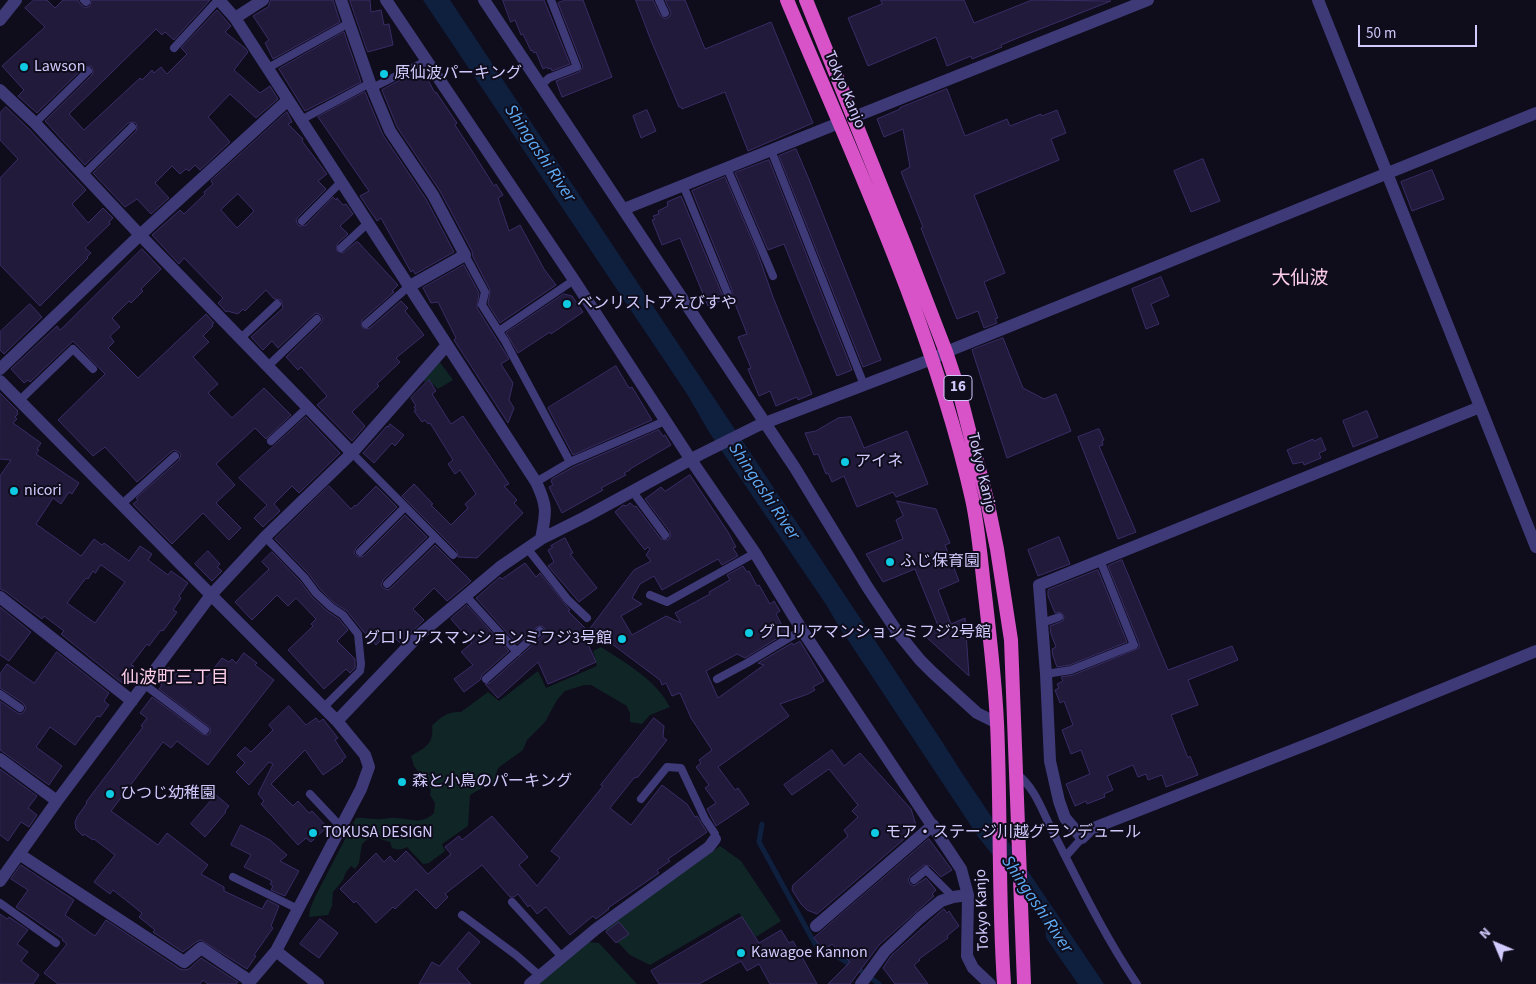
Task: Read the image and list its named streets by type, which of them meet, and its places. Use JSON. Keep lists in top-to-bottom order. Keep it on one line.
{"streets":{"highway":["Tokyo Kanjo","16"]},"districts":["大仙波","仙波町三丁目"],"water":["Shingashi River"],"places":["Lawson","原仙波パーキング","ベンリストアえびすや","アイネ","nicori","ふじ保育園","グロリアマンションミフジ2号館","グロリアスマンションミフジ3号館","森と小鳥のパーキング","ひつじ幼稚園","TOKUSA DESIGN","モア・ステージ川越グランデュール","Kawagoe Kannon"],"scale_bar":"50 m","north":"top left"}
